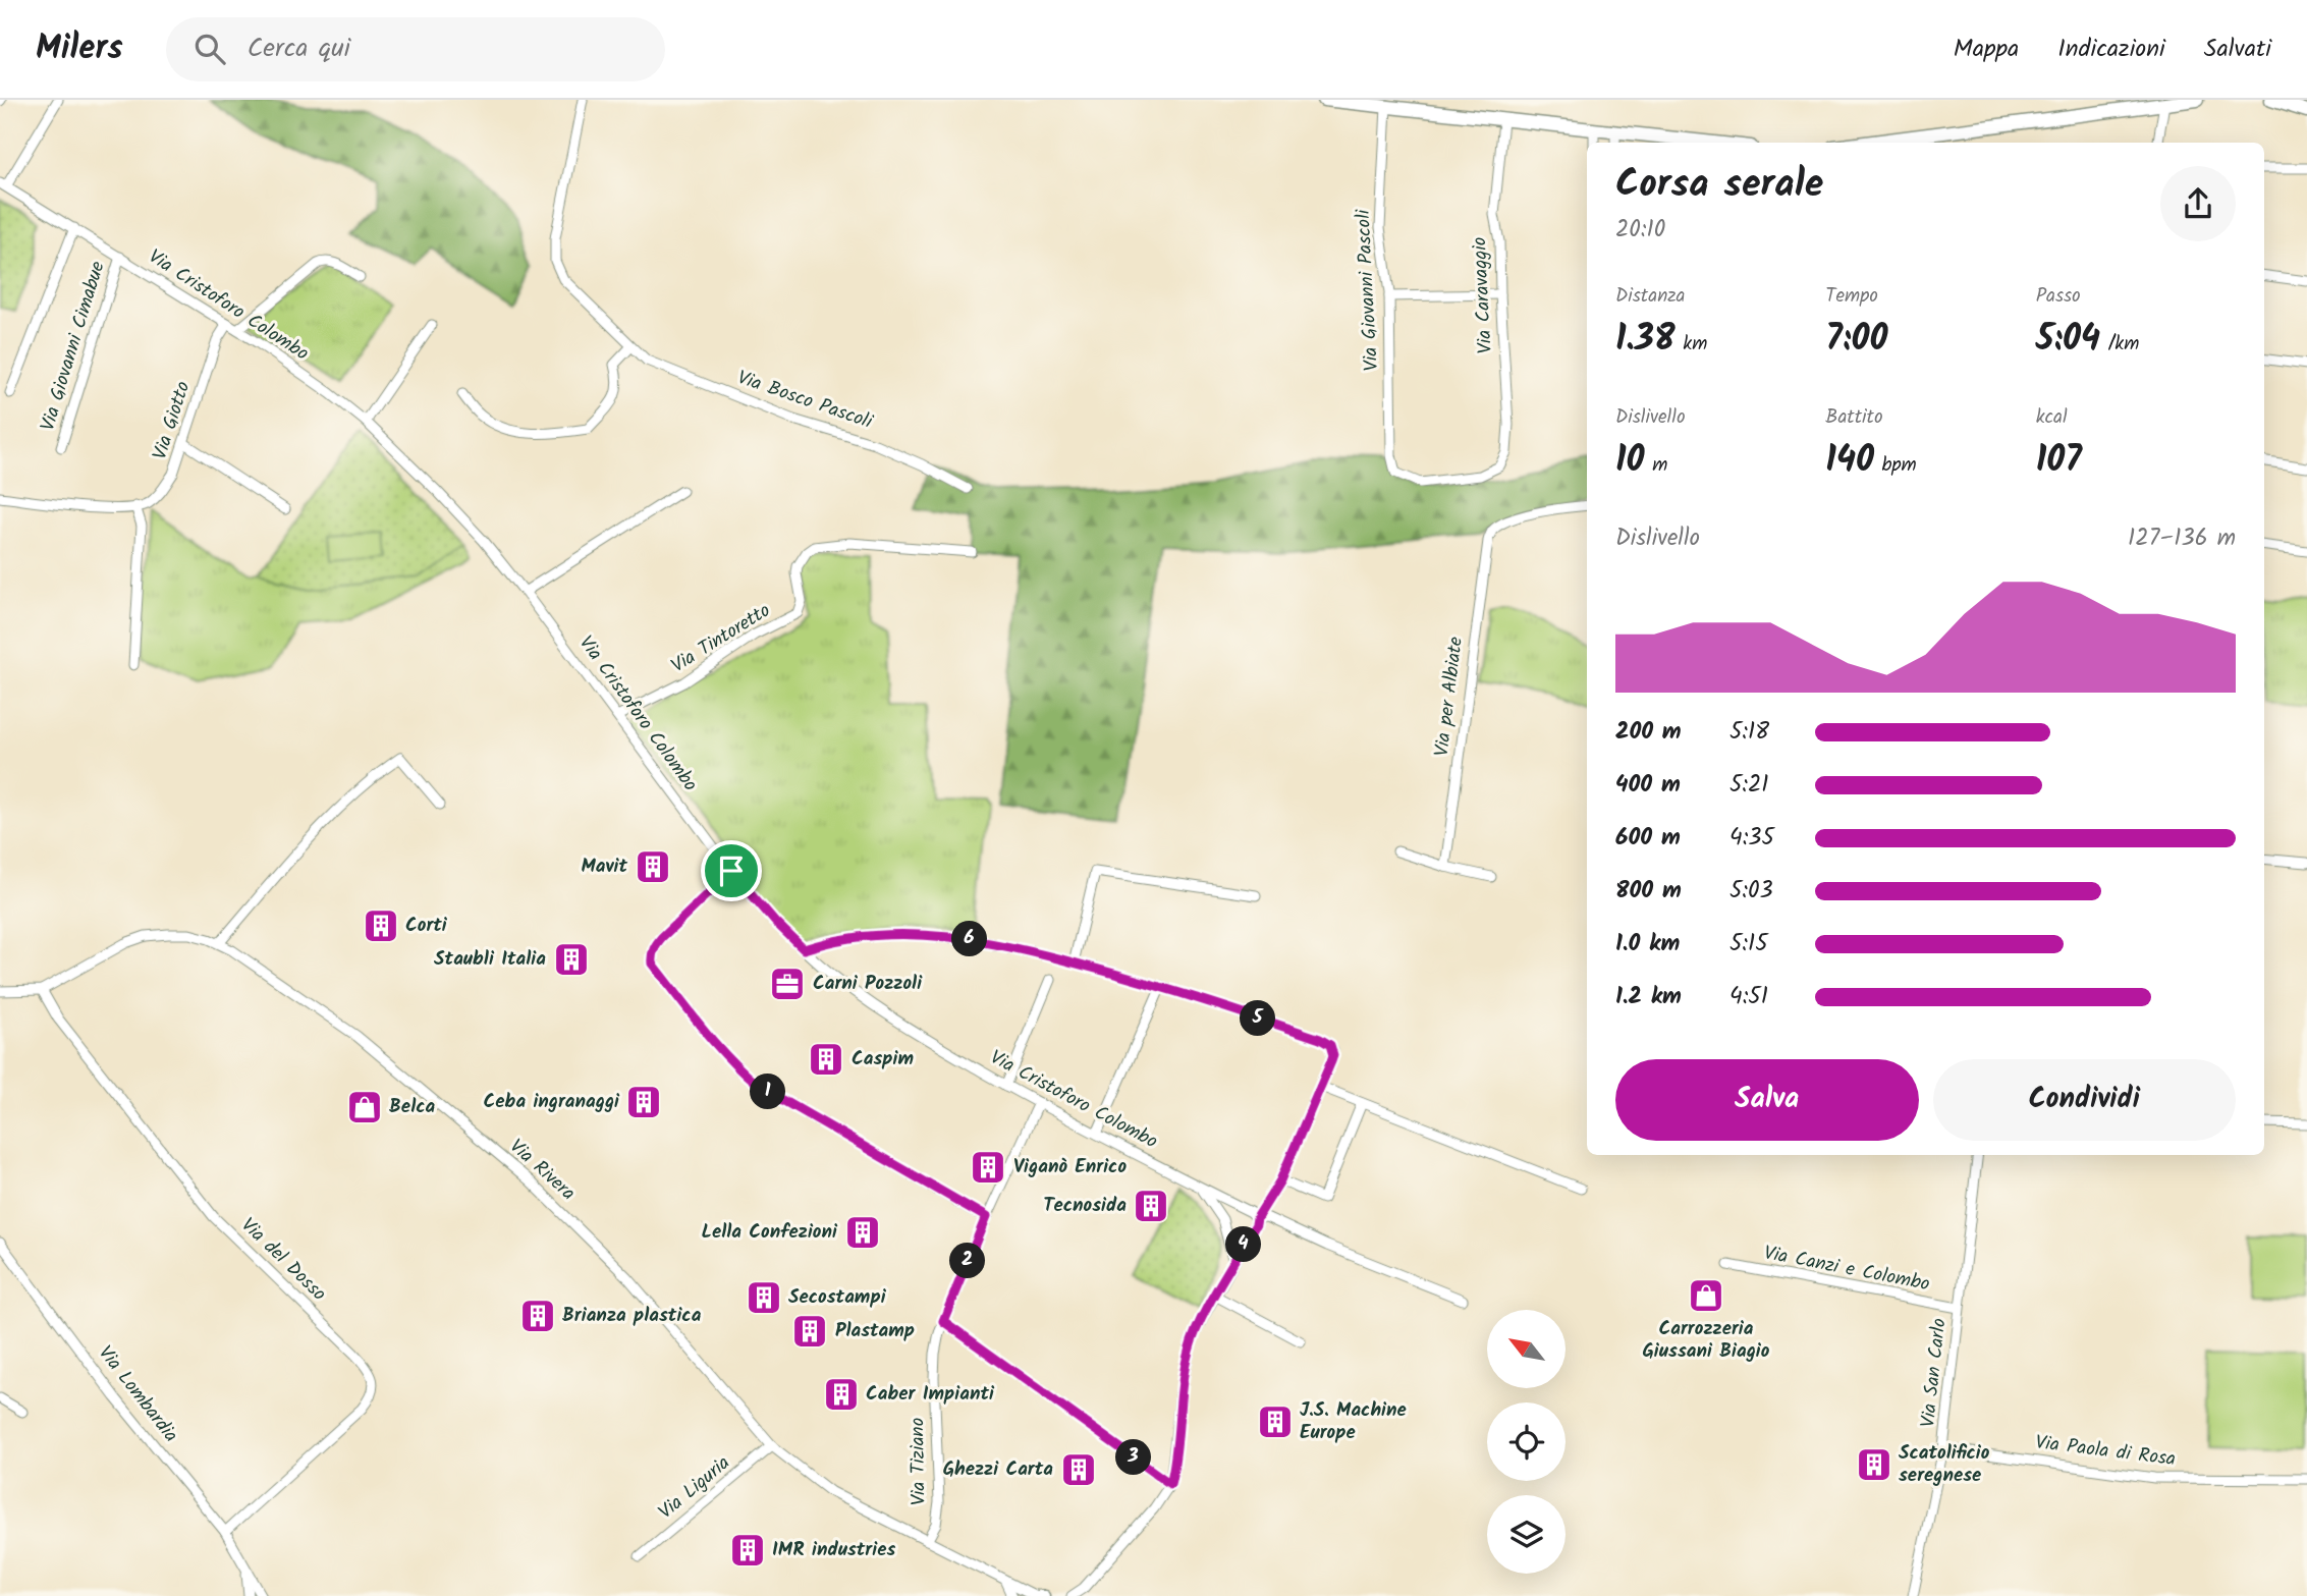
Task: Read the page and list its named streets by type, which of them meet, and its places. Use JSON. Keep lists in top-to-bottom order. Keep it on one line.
{"streets":{"street":["Via Giovanni Pascoli","Via Caravaggio","Via Cristoforo Colombo","Via Giovanni Cimabue","Via Bosco Pascoli","Via Giotto","Via Tintoretto","Via per Albiate","Via Rivera","Via del Dosso","Via Canzi e Colombo","Via San Carlo","Via Lombardia","Via Paola di Rosa","Via Tiziano","Via Liguria"]},"crossings":[["Via Giovanni Pascoli","Via Caravaggio"],["Via Cristoforo Colombo","Via Giovanni Cimabue"],["Via Cristoforo Colombo","Via Giotto"],["Via Cristoforo Colombo","Via Tintoretto"],["Via Cristoforo Colombo","Via Tiziano"],["Via Rivera","Via del Dosso"],["Via Rivera","Via Tiziano"],["Via Rivera","Via Liguria"],["Via del Dosso","Via Lombardia"],["Via Canzi e Colombo","Via San Carlo"],["Via San Carlo","Via Paola di Rosa"]],"places":{"building":["Mavit","Corti","Staubli Italia","Caspim","Ceba ingranaggi","Viganò Enrico","Tecnosida","Lella Confezioni","Secostampi","Brianza plastica","Plastamp","Caber Impianti","J.S. Machine Europe","Scatolificio seregnese","Ghezzi Carta","IMR industries"],"office":["Carni Pozzoli"],"shop":["Belca","Carrozzeria Giussani Biagio"]},"north":"top left","page":{"header":"Milers","search":"Cerca qui","nav":["Mappa","Indicazioni","Salvati"],"heading":["Corsa serale","20:10"],"stats":[["Distanza","1.38 km"],["Tempo","7:00"],["Passo","5:04 /km"],["Dislivello","10 m"],["Battito","140 bpm"],["kcal","107"]],"chart":["Dislivello","127–136 m"],"list":[{"name":"200 m","note":"5:18"},{"name":"400 m","note":"5:21"},{"name":"600 m","note":"4:35"},{"name":"800 m","note":"5:03"},{"name":"1.0 km","note":"5:15"},{"name":"1.2 km","note":"4:51"}],"pins":["6","5","1","4","2","3"],"buttons":["Salva","Condividi"]}}
